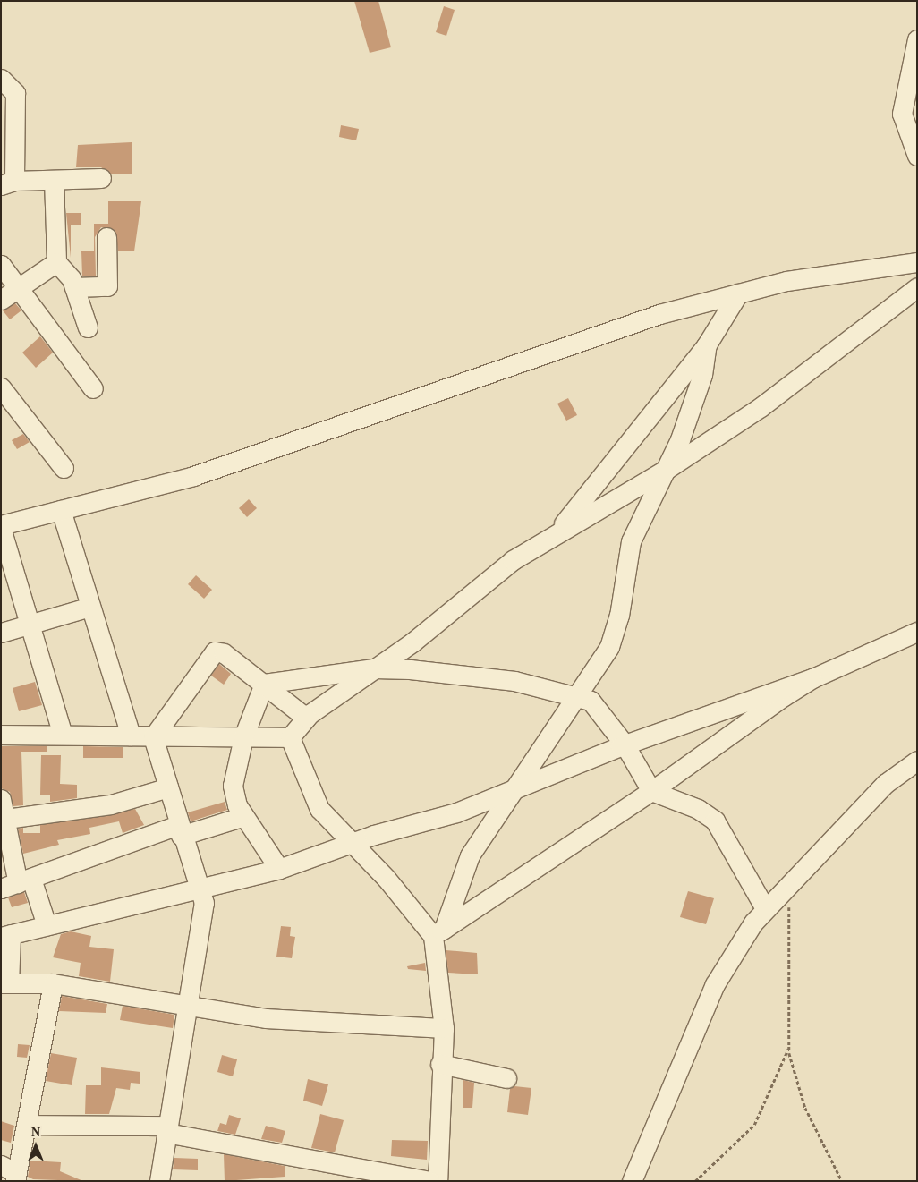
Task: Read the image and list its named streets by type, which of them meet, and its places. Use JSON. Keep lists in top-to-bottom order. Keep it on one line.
{"north":"top"}
